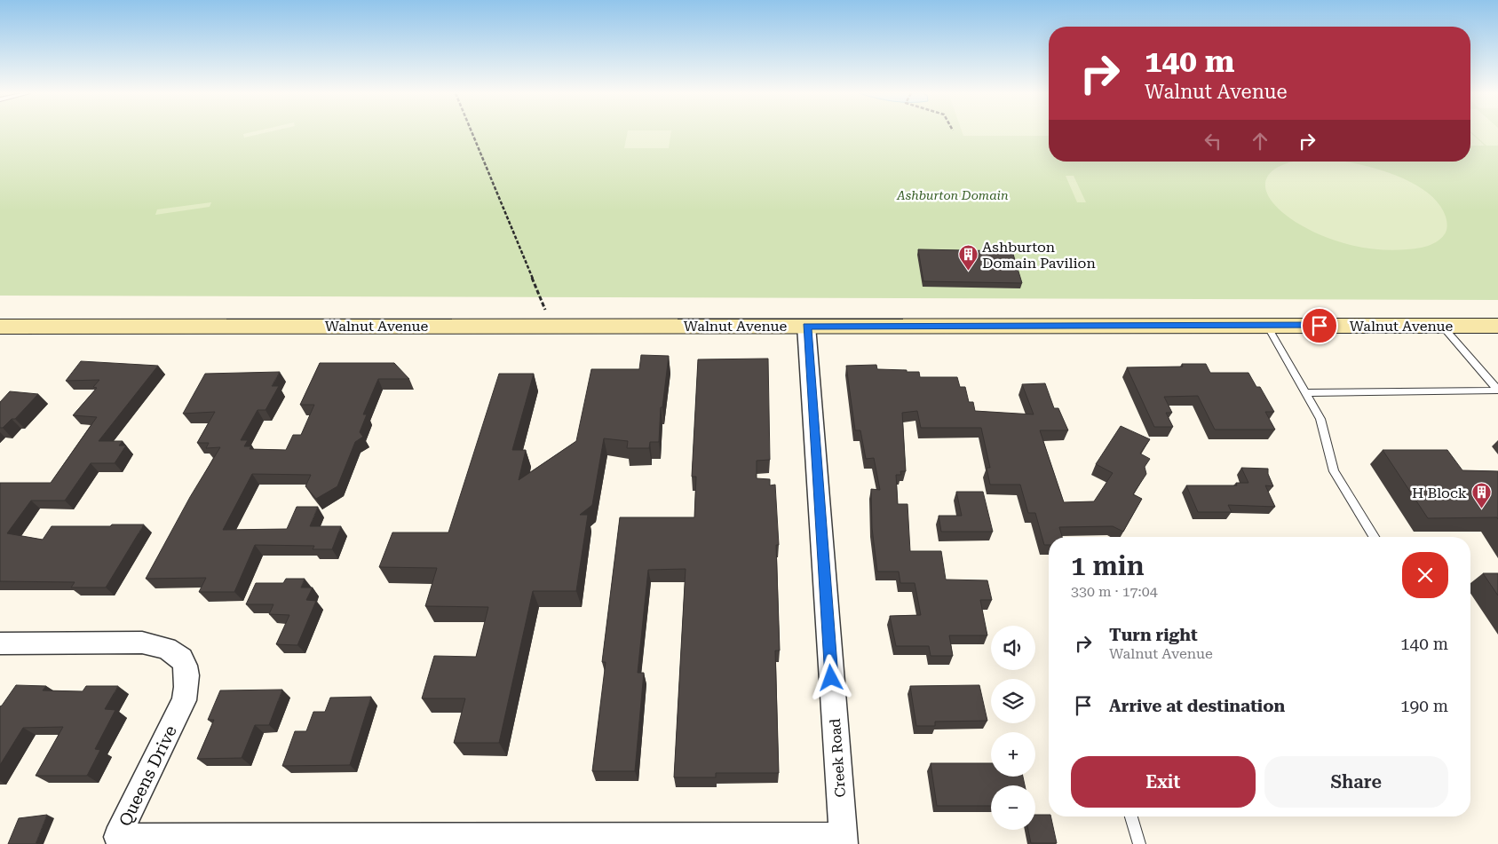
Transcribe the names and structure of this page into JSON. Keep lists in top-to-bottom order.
{
  "streets": {
    "main road": ["Walnut Avenue"],
    "street": ["Creek Road", "Queens Drive"]
  },
  "crossings": [
    ["Walnut Avenue", "Creek Road"],
    ["Creek Road", "Queens Drive"]
  ],
  "parks": ["Ashburton Domain"],
  "places": {
    "building": ["Ashburton Domain Pavilion", "H Block"]
  },
  "page": {
    "turn": ["140 m", "Walnut Avenue"],
    "heading": ["1 min", "330 m · 17:04"],
    "list": [
      {
        "name": "Turn right",
        "note": "Walnut Avenue",
        "value": "140 m"
      },
      {
        "name": "Arrive at destination",
        "value": "190 m"
      }
    ],
    "map_buttons": ["+", "−"],
    "buttons": ["Exit", "Share"]
  }
}
